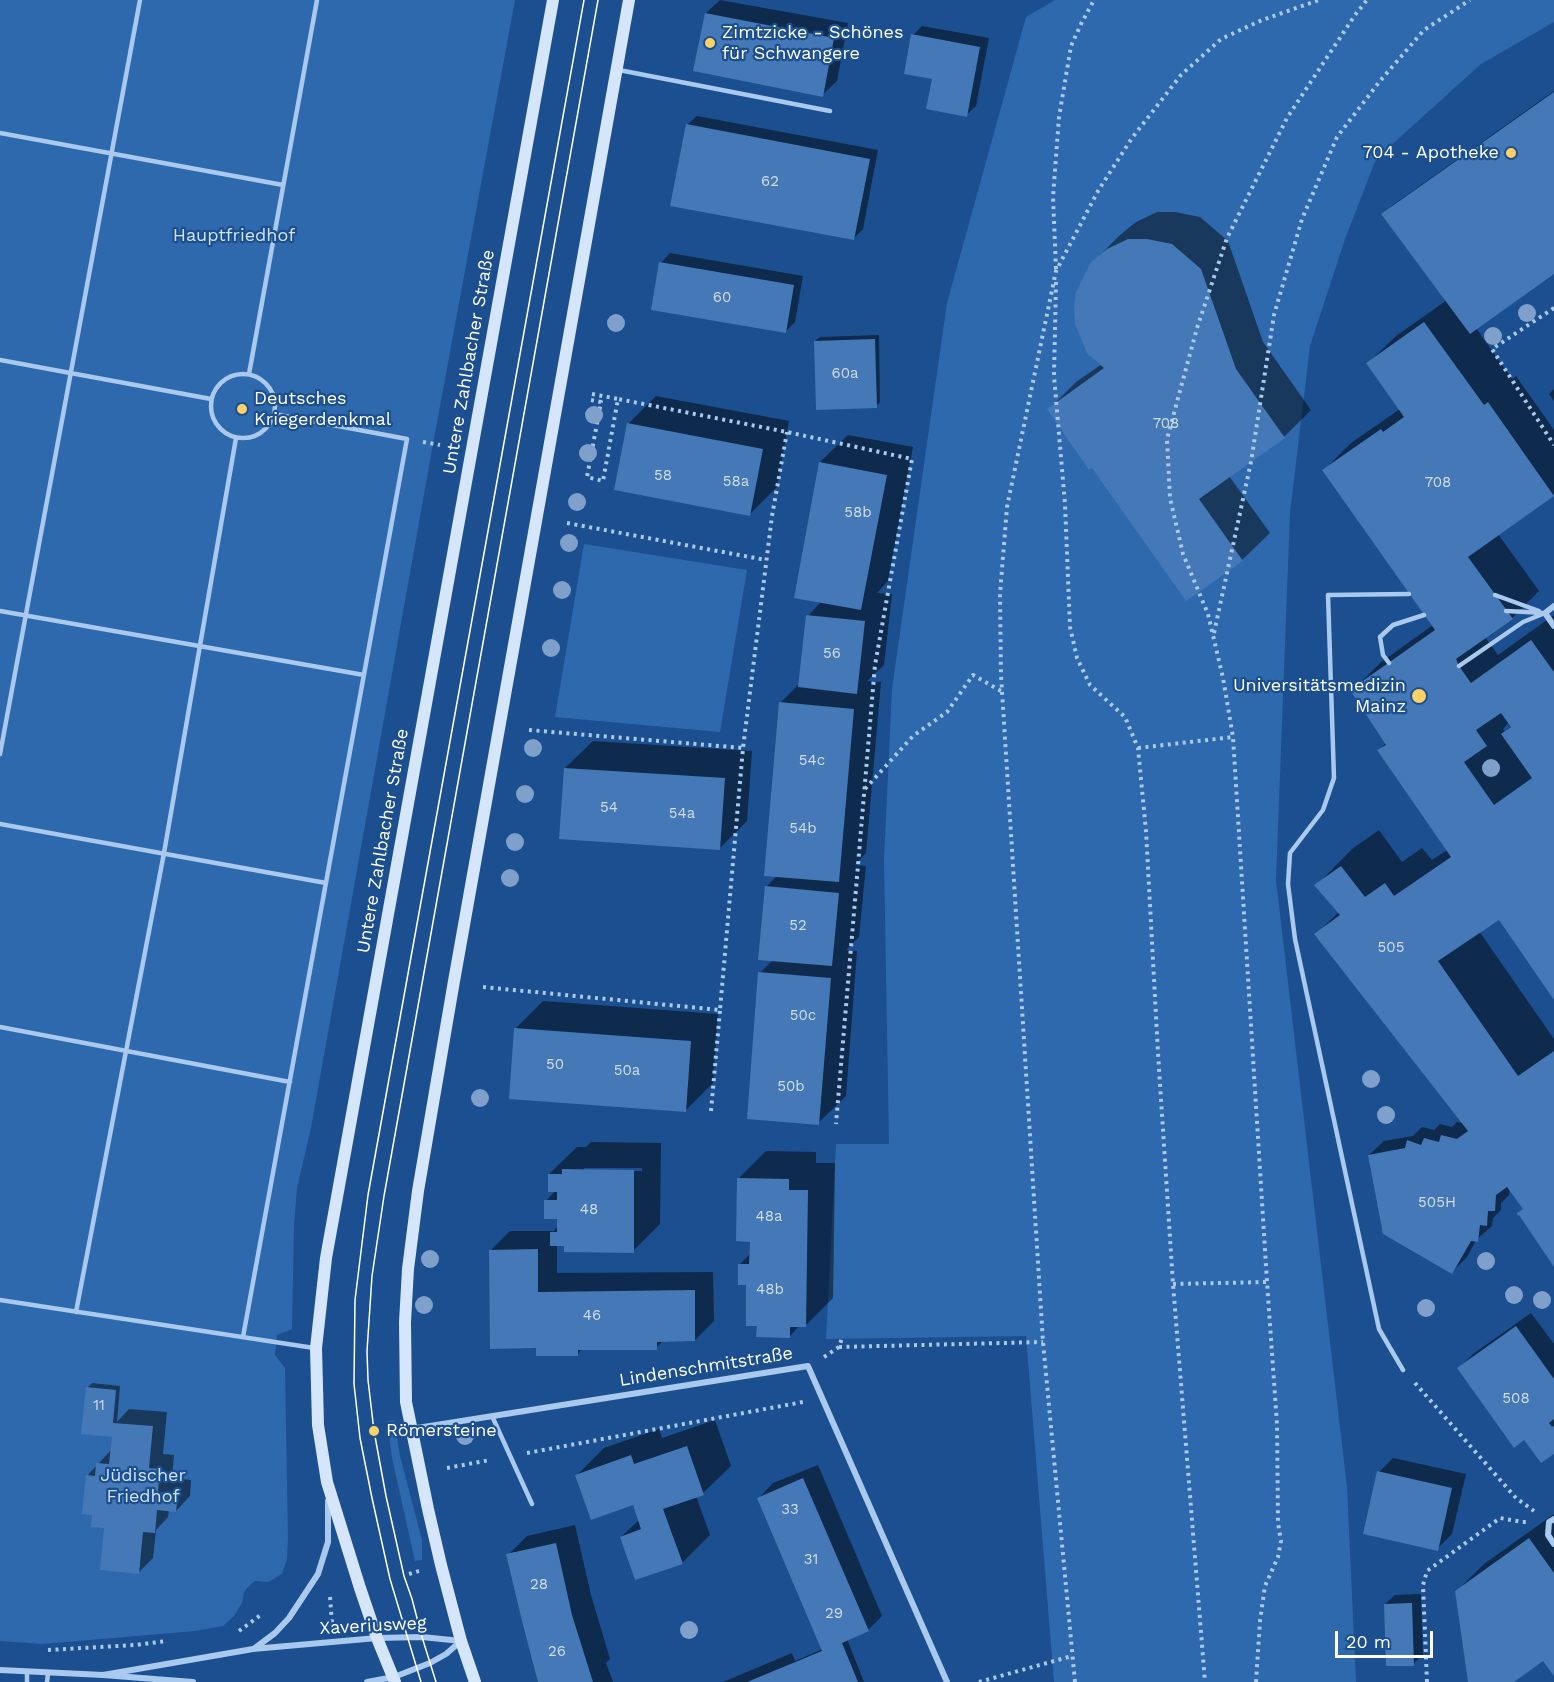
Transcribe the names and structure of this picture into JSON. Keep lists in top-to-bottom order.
{
  "streets": {
    "street": ["Untere Zahlbacher Straße", "Lindenschmitstraße", "Xaveriusweg"]
  },
  "crossings": [
    ["Untere Zahlbacher Straße", "Xaveriusweg"]
  ],
  "parks": ["Hauptfriedhof", "Jüdischer Friedhof"],
  "places": [
    "Zimtzicke - Schönes für Schwangere",
    "704 - Apotheke",
    "Deutsches Kriegerdenkmal",
    "Universitätsmedizin Mainz",
    "Römersteine"
  ],
  "house_numbers": [
    "62",
    "60",
    "60a",
    "708",
    "58",
    "58a",
    "708",
    "58b",
    "56",
    "54c",
    "54",
    "54a",
    "54b",
    "52",
    "505",
    "50c",
    "50",
    "50a",
    "50b",
    "505H",
    "48",
    "48a",
    "48b",
    "46",
    "508",
    "11",
    "33",
    "31",
    "28",
    "29",
    "26"
  ],
  "scale_bar": "20 m"
}
